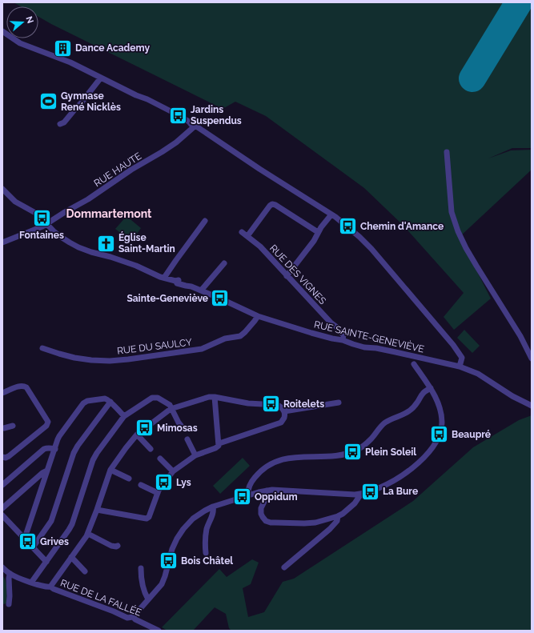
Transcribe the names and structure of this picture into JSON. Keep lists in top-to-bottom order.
{
  "streets": {
    "street": [
      "RUE HAUTE",
      "RUE DES VIGNES",
      "RUE SAINTE-GENEVIÈVE",
      "RUE DU SAULCY",
      "RUE DE LA FALLÉE"
    ]
  },
  "crossings": [
    ["RUE HAUTE", "RUE SAINTE-GENEVIÈVE"],
    ["RUE DES VIGNES", "RUE SAINTE-GENEVIÈVE"],
    ["RUE SAINTE-GENEVIÈVE", "RUE DU SAULCY"]
  ],
  "districts": ["Dommartemont"],
  "places": {
    "building": ["Dance Academy"],
    "sports": ["Gymnase René Nicklès"],
    "bus stop": [
      "Jardins Suspendus",
      "Fontaines",
      "Chemin d'Amance",
      "Sainte-Geneviève",
      "Roitelets",
      "Mimosas",
      "Beaupré",
      "Plein Soleil",
      "Lys",
      "La Bure",
      "Oppidum",
      "Grives",
      "Bois Châtel"
    ],
    "church": ["Église Saint-Martin"]
  },
  "north": "right"
}
